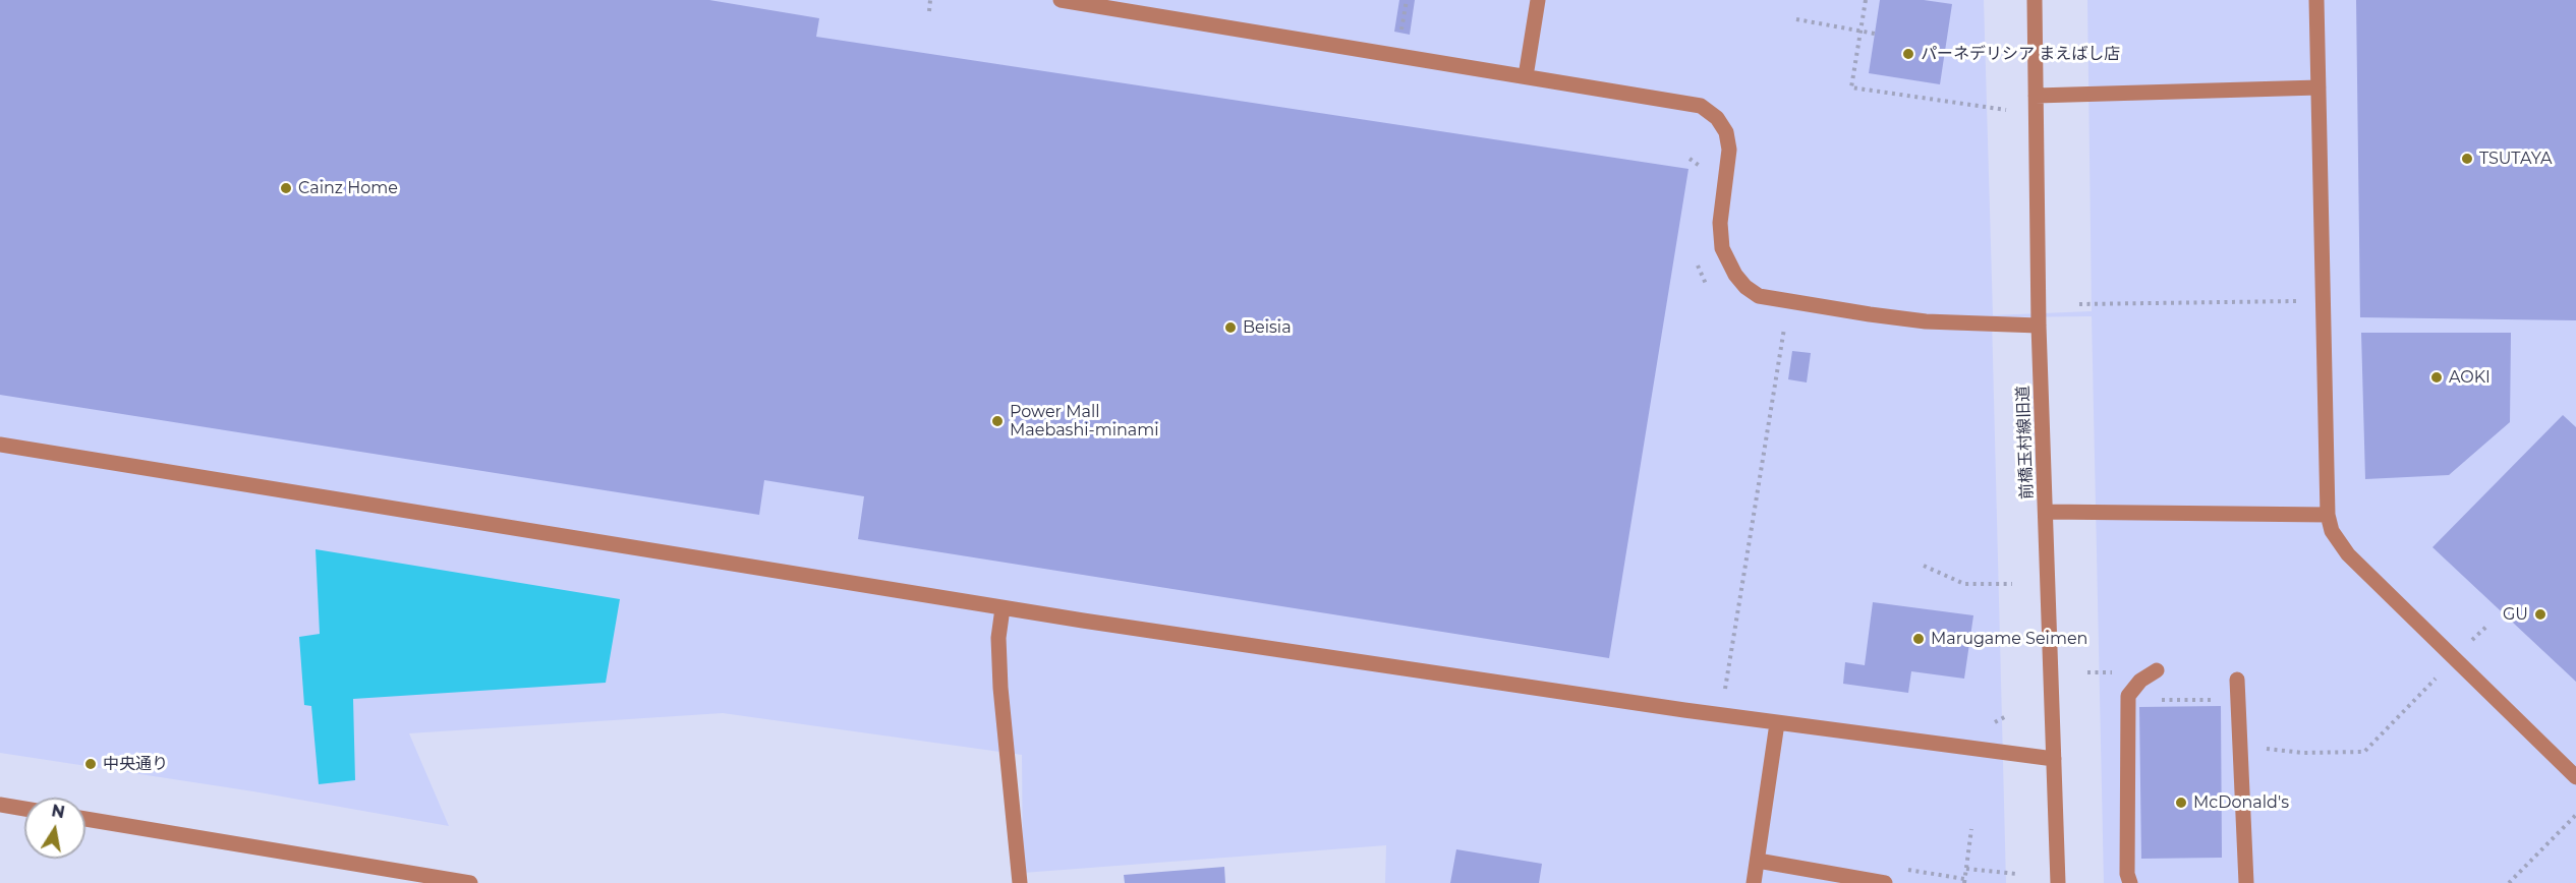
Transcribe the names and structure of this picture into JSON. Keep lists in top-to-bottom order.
{
  "streets": {
    "street": ["前橋玉村線旧道"]
  },
  "places": [
    "パーネデリシア まえばし店",
    "TSUTAYA",
    "Cainz Home",
    "Beisia",
    "AOKI",
    "Power Mall Maebashi-minami",
    "GU",
    "Marugame Seimen",
    "中央通り",
    "McDonald's"
  ],
  "north": "top"
}
